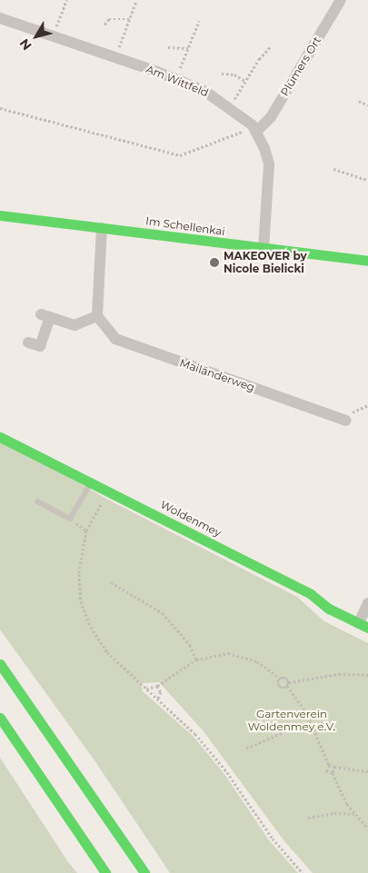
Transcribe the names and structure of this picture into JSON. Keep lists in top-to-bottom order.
{
  "streets": {
    "main road": ["Im Schellenkai", "Woldenmey"],
    "street": ["Plümers Ort", "Am Wittfeld", "Mailänderweg"]
  },
  "crossings": [
    ["Plümers Ort", "Am Wittfeld"]
  ],
  "parks": ["Gartenverein Woldenmey e.V."],
  "places": ["MAKEOVER by Nicole Bielicki"],
  "north": "bottom left"
}
